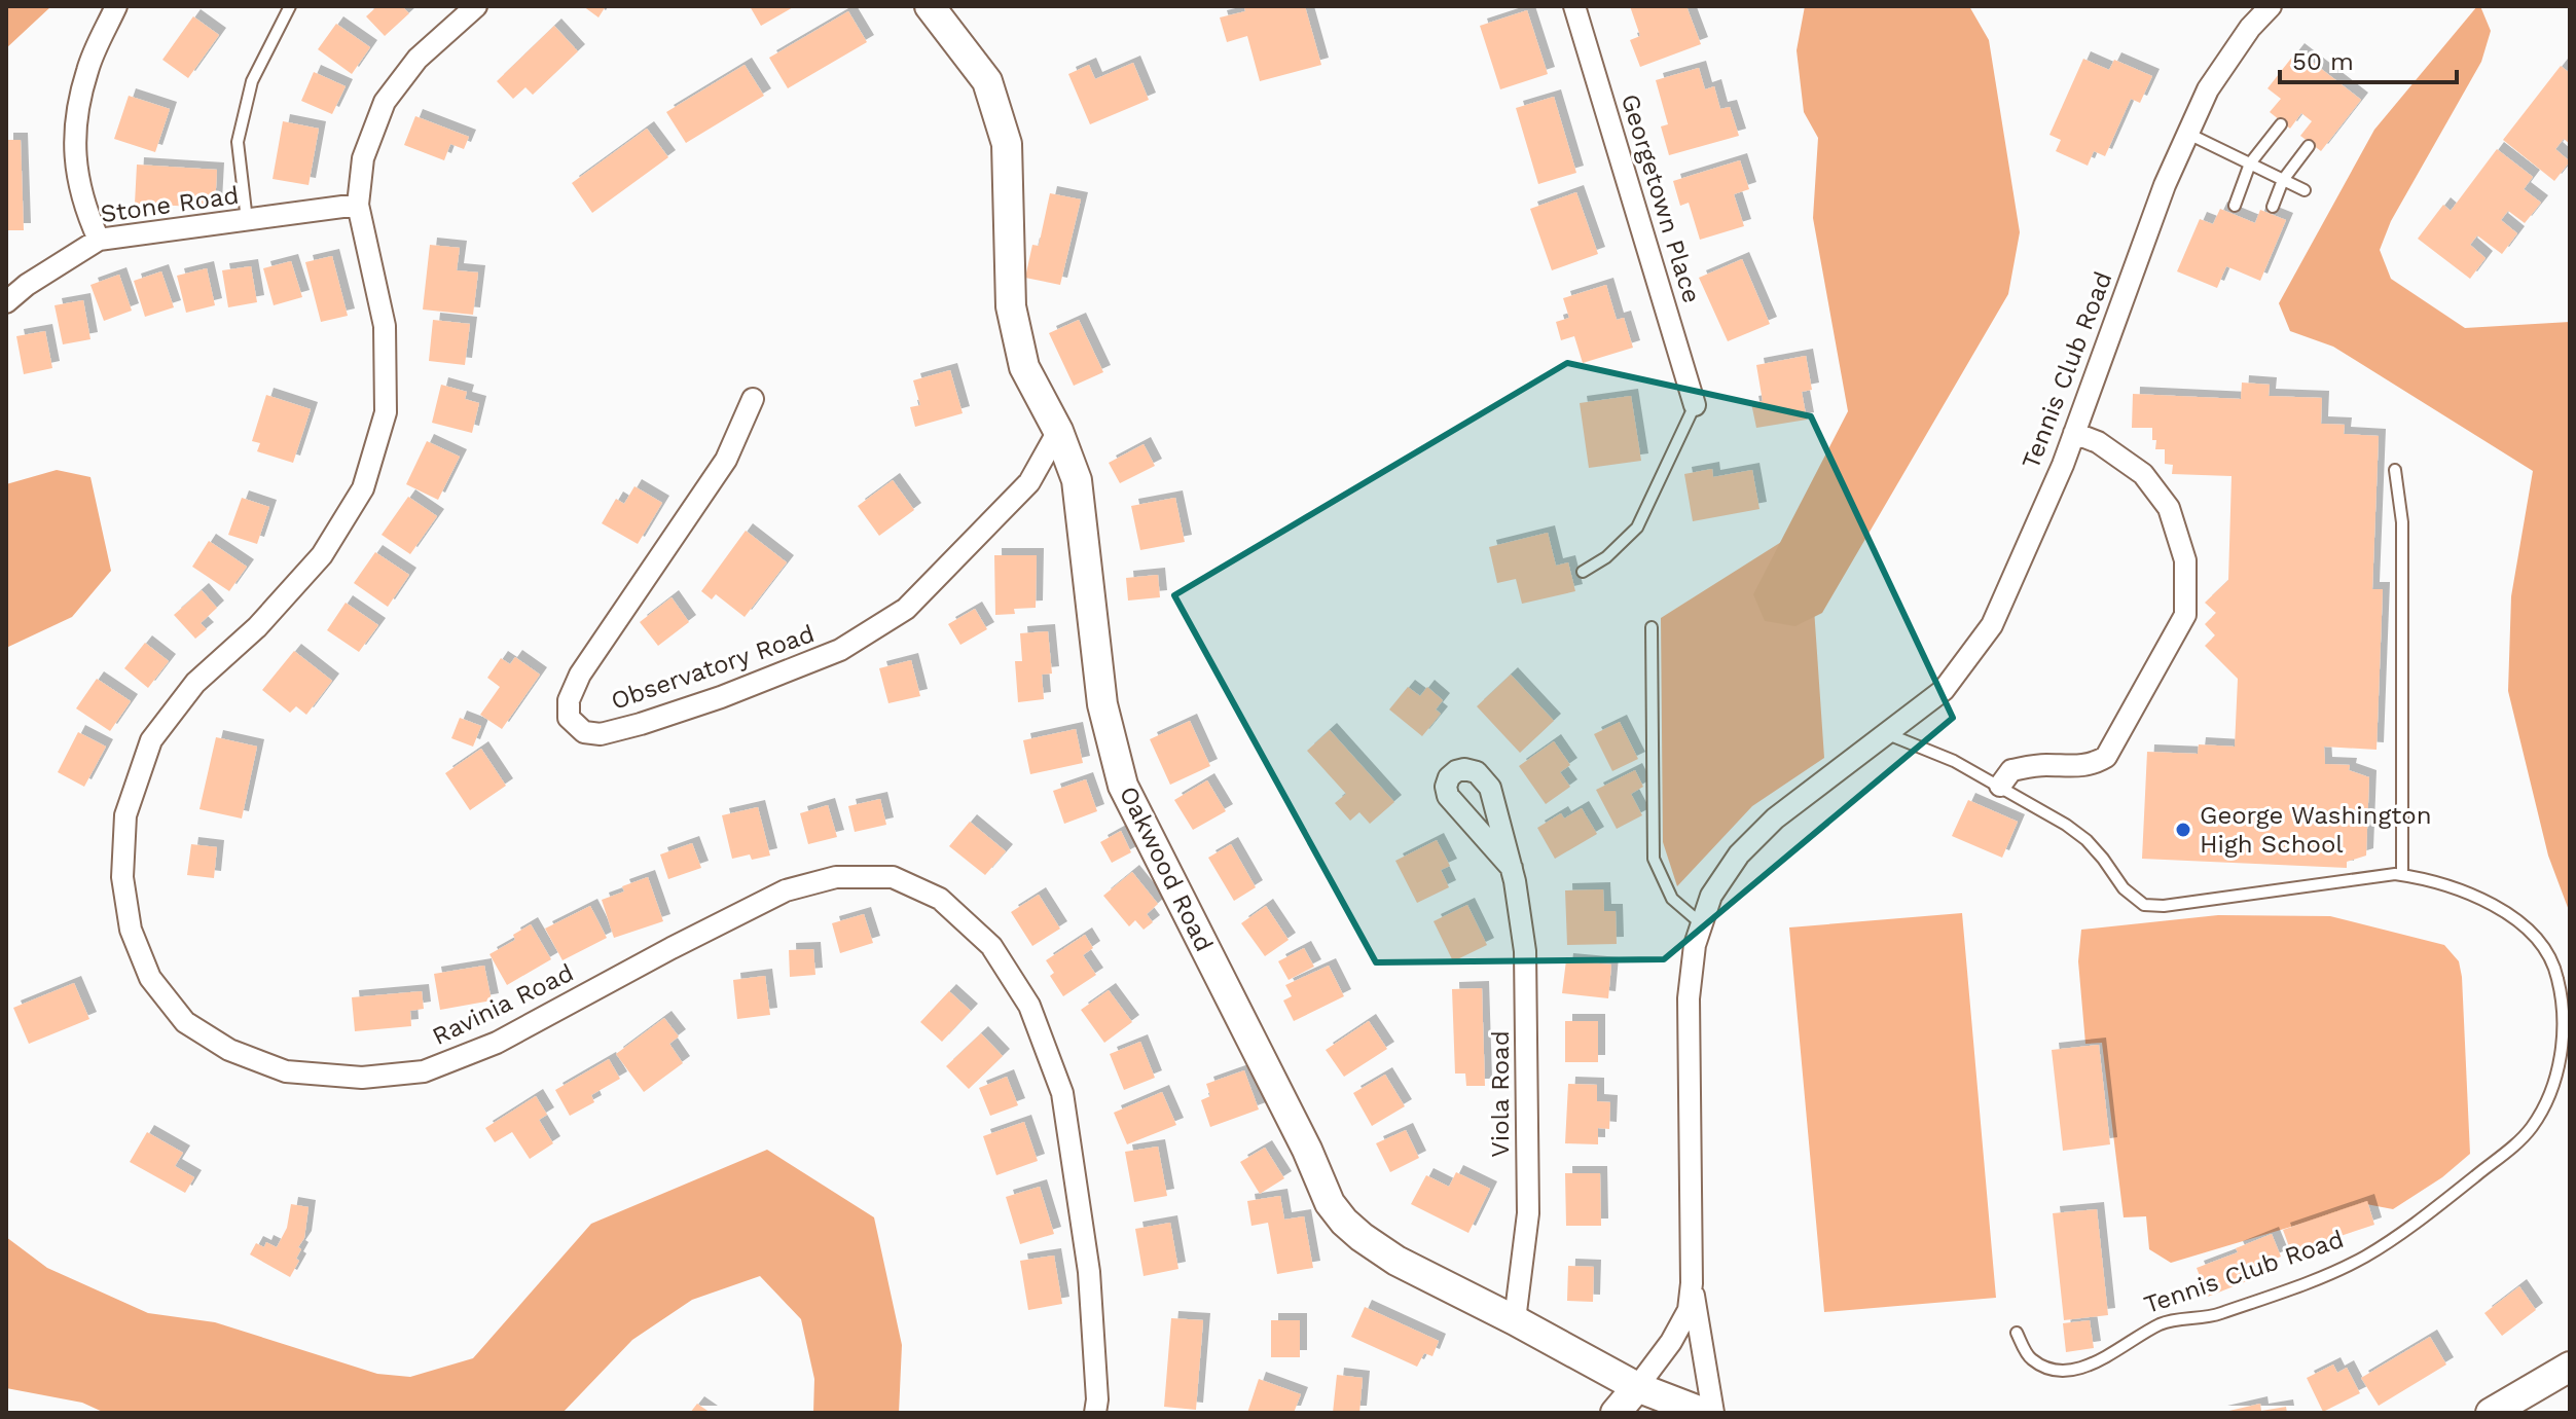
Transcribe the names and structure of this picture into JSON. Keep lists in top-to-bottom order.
{
  "streets": {
    "main road": ["Oakwood Road"],
    "street": [
      "Georgetown Place",
      "Stone Road",
      "Tennis Club Road",
      "Observatory Road",
      "Ravinia Road",
      "Viola Road"
    ]
  },
  "crossings": [
    ["Stone Road", "Ravinia Road"],
    ["Tennis Club Road", "Oakwood Road"],
    ["Observatory Road", "Oakwood Road"],
    ["Oakwood Road", "Viola Road"]
  ],
  "places": ["George Washington High School"],
  "scale_bar": "50 m"
}
